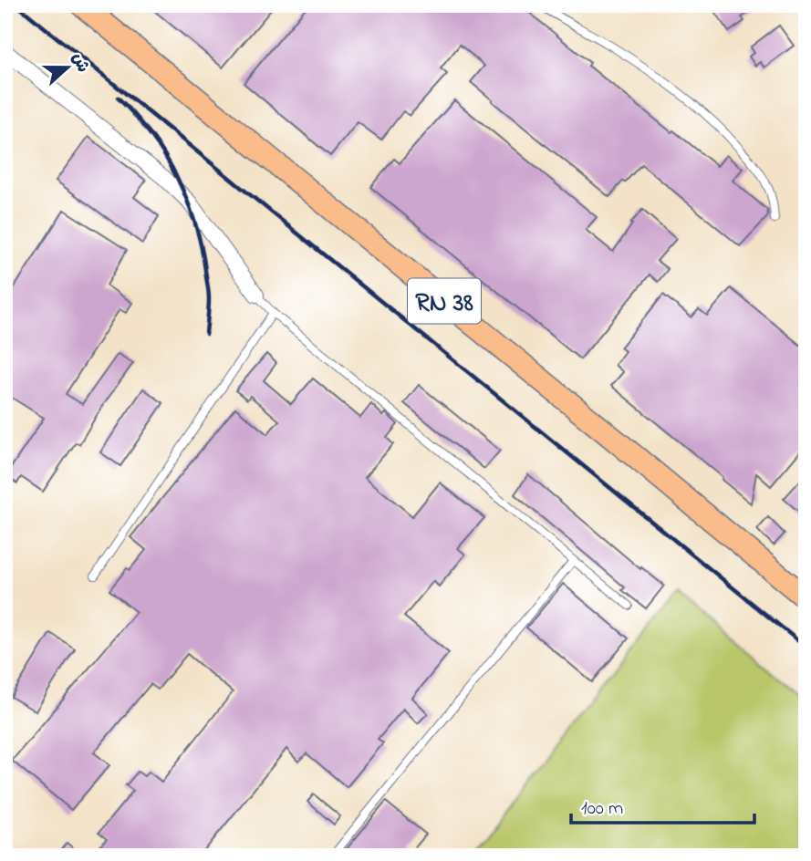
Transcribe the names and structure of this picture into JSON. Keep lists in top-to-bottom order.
{
  "streets": {
    "main road": ["RN 38"]
  },
  "scale_bar": "100 m",
  "north": "right"
}
